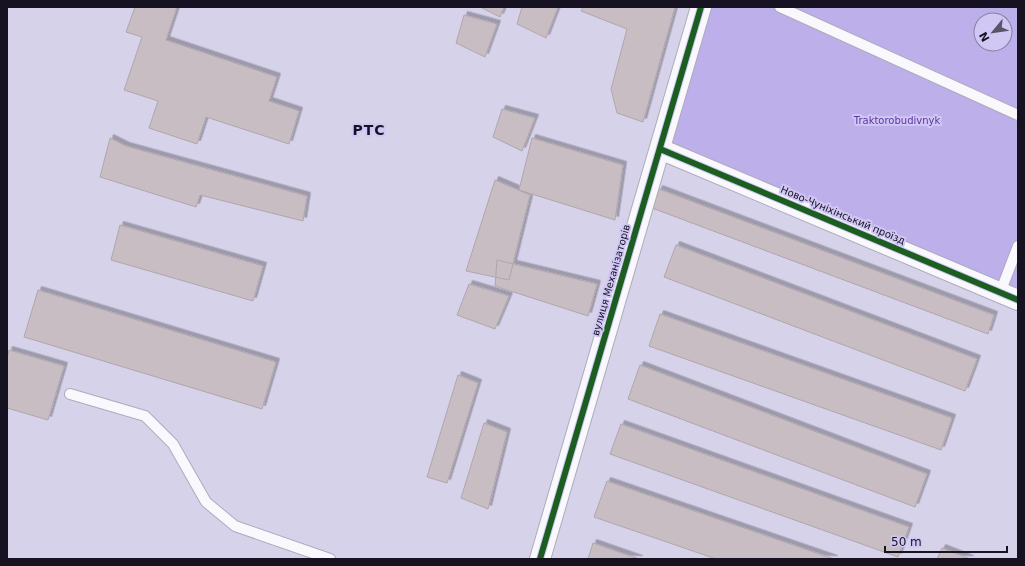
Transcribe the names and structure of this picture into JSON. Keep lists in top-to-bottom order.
{
  "streets": {
    "street": ["Ново-Чуніхінський проїзд", "вулиця Механізаторів"]
  },
  "crossings": [
    ["Ново-Чуніхінський проїзд", "вулиця Механізаторів"]
  ],
  "districts": ["РТС"],
  "parks": ["Traktorobudivnyk"],
  "scale_bar": "50 m",
  "north": "bottom left"
}
